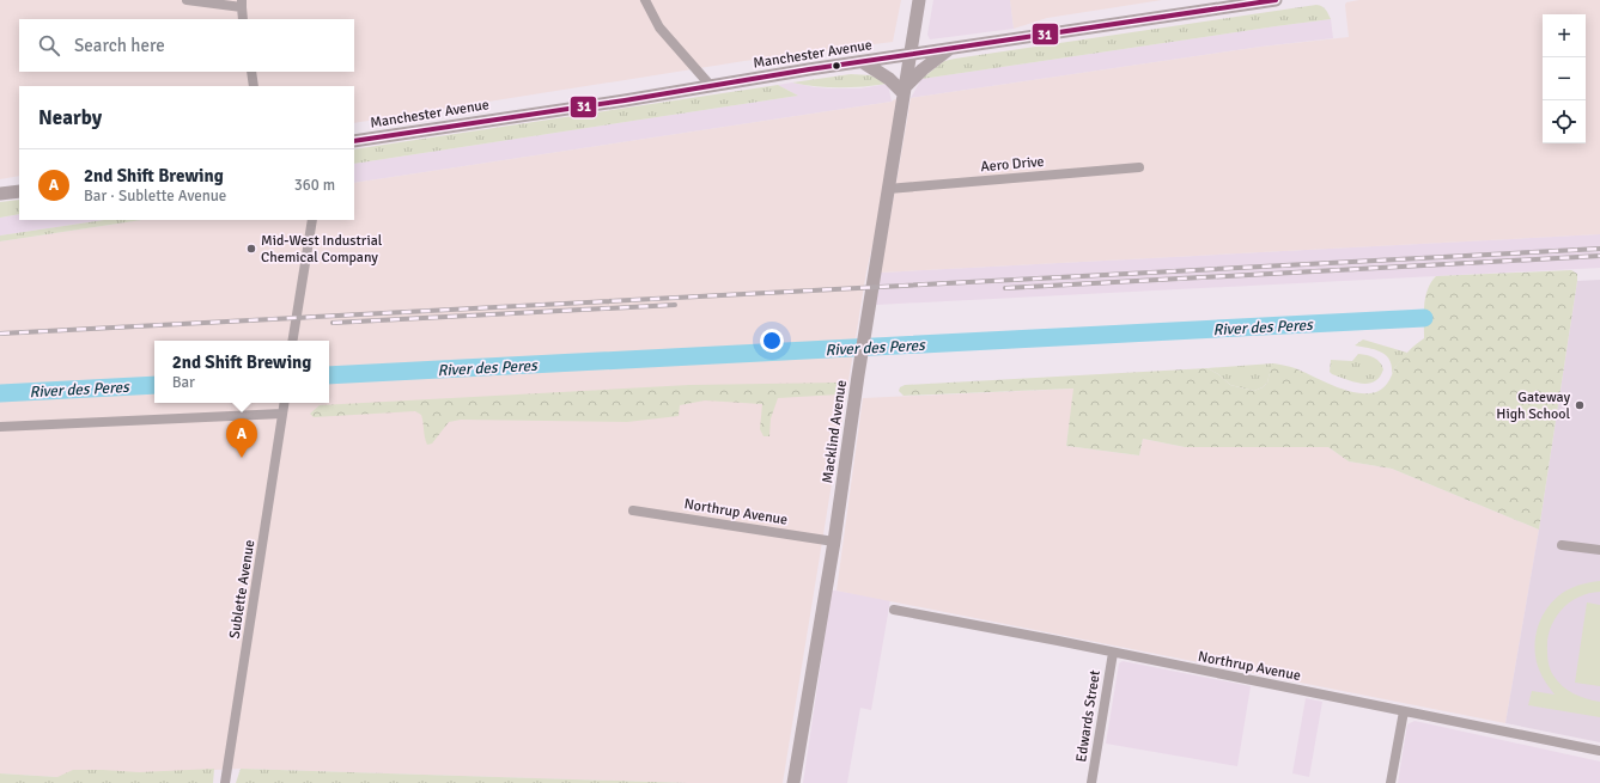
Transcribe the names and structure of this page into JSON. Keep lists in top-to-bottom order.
{
  "streets": {
    "main road": ["Manchester Avenue", "Macklind Avenue"],
    "street": [
      "Aero Drive",
      "Northrup Avenue",
      "Sublette Avenue",
      "Edwards Street"
    ]
  },
  "crossings": [
    ["Manchester Avenue", "Macklind Avenue"],
    ["Aero Drive", "Macklind Avenue"],
    ["Macklind Avenue", "Northrup Avenue"],
    ["Northrup Avenue", "Edwards Street"]
  ],
  "water": ["River des Peres"],
  "places": ["Mid-West Industrial Chemical Company", "Gateway High School"],
  "lines": ["transit line 31"],
  "page": {
    "map_buttons": ["+", "−"],
    "search": "Search here",
    "heading": "Nearby",
    "list": [
      {
        "mark": "A",
        "name": "2nd Shift Brewing",
        "note": "Bar · Sublette Avenue",
        "value": "360 m"
      }
    ],
    "popup": ["2nd Shift Brewing", "Bar"],
    "pins": "A"
  }
}
